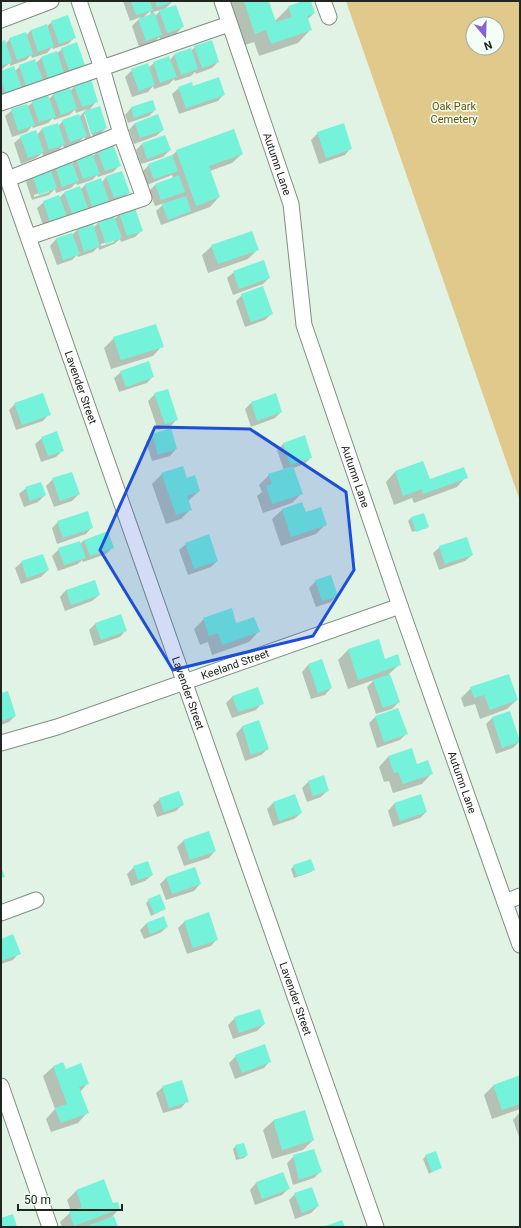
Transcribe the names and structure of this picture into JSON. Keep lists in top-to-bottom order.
{
  "streets": {
    "street": ["Autumn Lane", "Lavender Street", "Keeland Street"]
  },
  "crossings": [
    ["Autumn Lane", "Keeland Street"],
    ["Lavender Street", "Keeland Street"]
  ],
  "parks": ["Oak Park Cemetery"],
  "scale_bar": "50 m",
  "north": "bottom"
}
